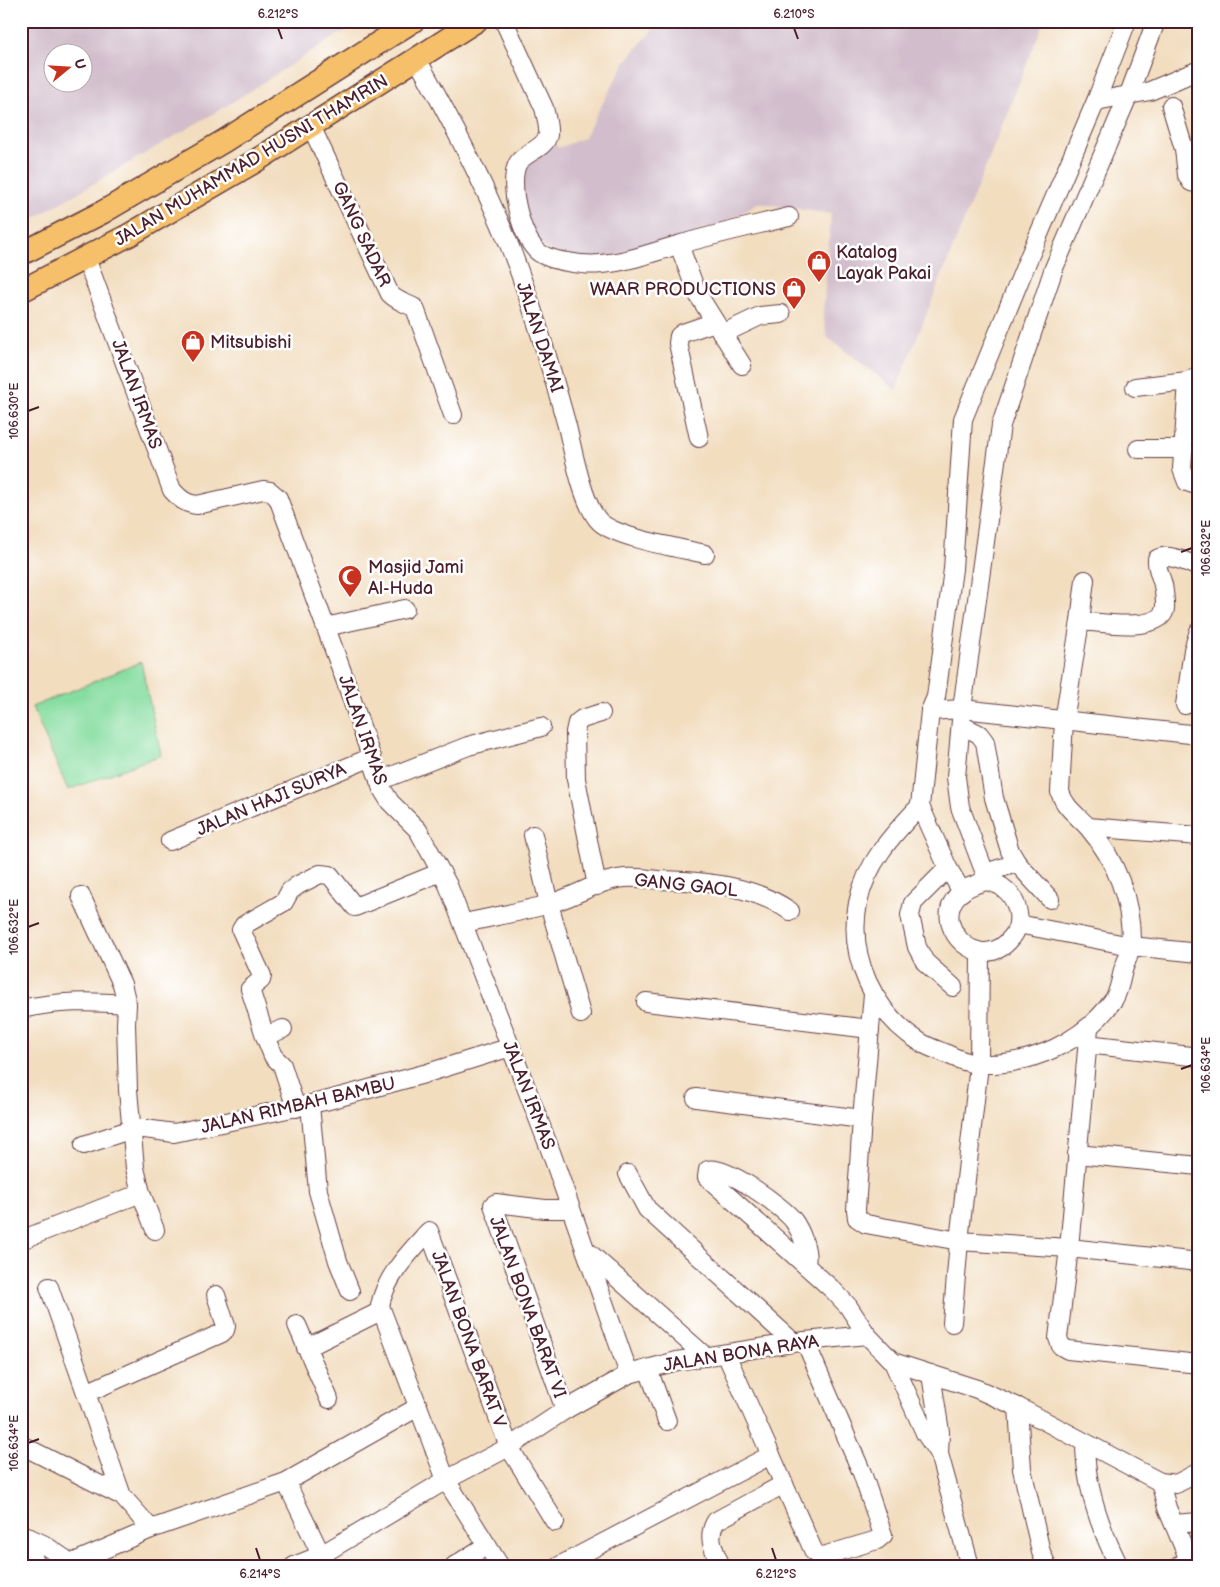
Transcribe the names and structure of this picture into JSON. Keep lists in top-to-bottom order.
{
  "streets": {
    "main road": ["JALAN MUHAMMAD HUSNI THAMRIN"],
    "street": [
      "GANG SADAR",
      "JALAN DAMAI",
      "JALAN IRMAS",
      "JALAN HAJI SURYA",
      "GANG GAOL",
      "JALAN RIMBAH BAMBU",
      "JALAN BONA BARAT VI",
      "JALAN BONA BARAT V",
      "JALAN BONA RAYA"
    ]
  },
  "crossings": [
    ["JALAN MUHAMMAD HUSNI THAMRIN", "GANG SADAR"],
    ["JALAN MUHAMMAD HUSNI THAMRIN", "JALAN DAMAI"],
    ["JALAN MUHAMMAD HUSNI THAMRIN", "JALAN IRMAS"],
    ["JALAN IRMAS", "JALAN HAJI SURYA"],
    ["JALAN IRMAS", "GANG GAOL"],
    ["JALAN IRMAS", "JALAN RIMBAH BAMBU"],
    ["JALAN IRMAS", "JALAN BONA BARAT VI"],
    ["JALAN IRMAS", "JALAN BONA RAYA"],
    ["JALAN BONA BARAT VI", "JALAN BONA RAYA"],
    ["JALAN BONA BARAT V", "JALAN BONA RAYA"]
  ],
  "places": {
    "shop": ["Katalog Layak Pakai", "WAAR PRODUCTIONS", "Mitsubishi"],
    "mosque": ["Masjid Jami Al-Huda"]
  },
  "north": "right",
  "coordinates": [
    "6.212°S",
    "6.210°S",
    "106.630°E",
    "106.632°E",
    "106.634°E",
    "6.214°S"
  ]
}
